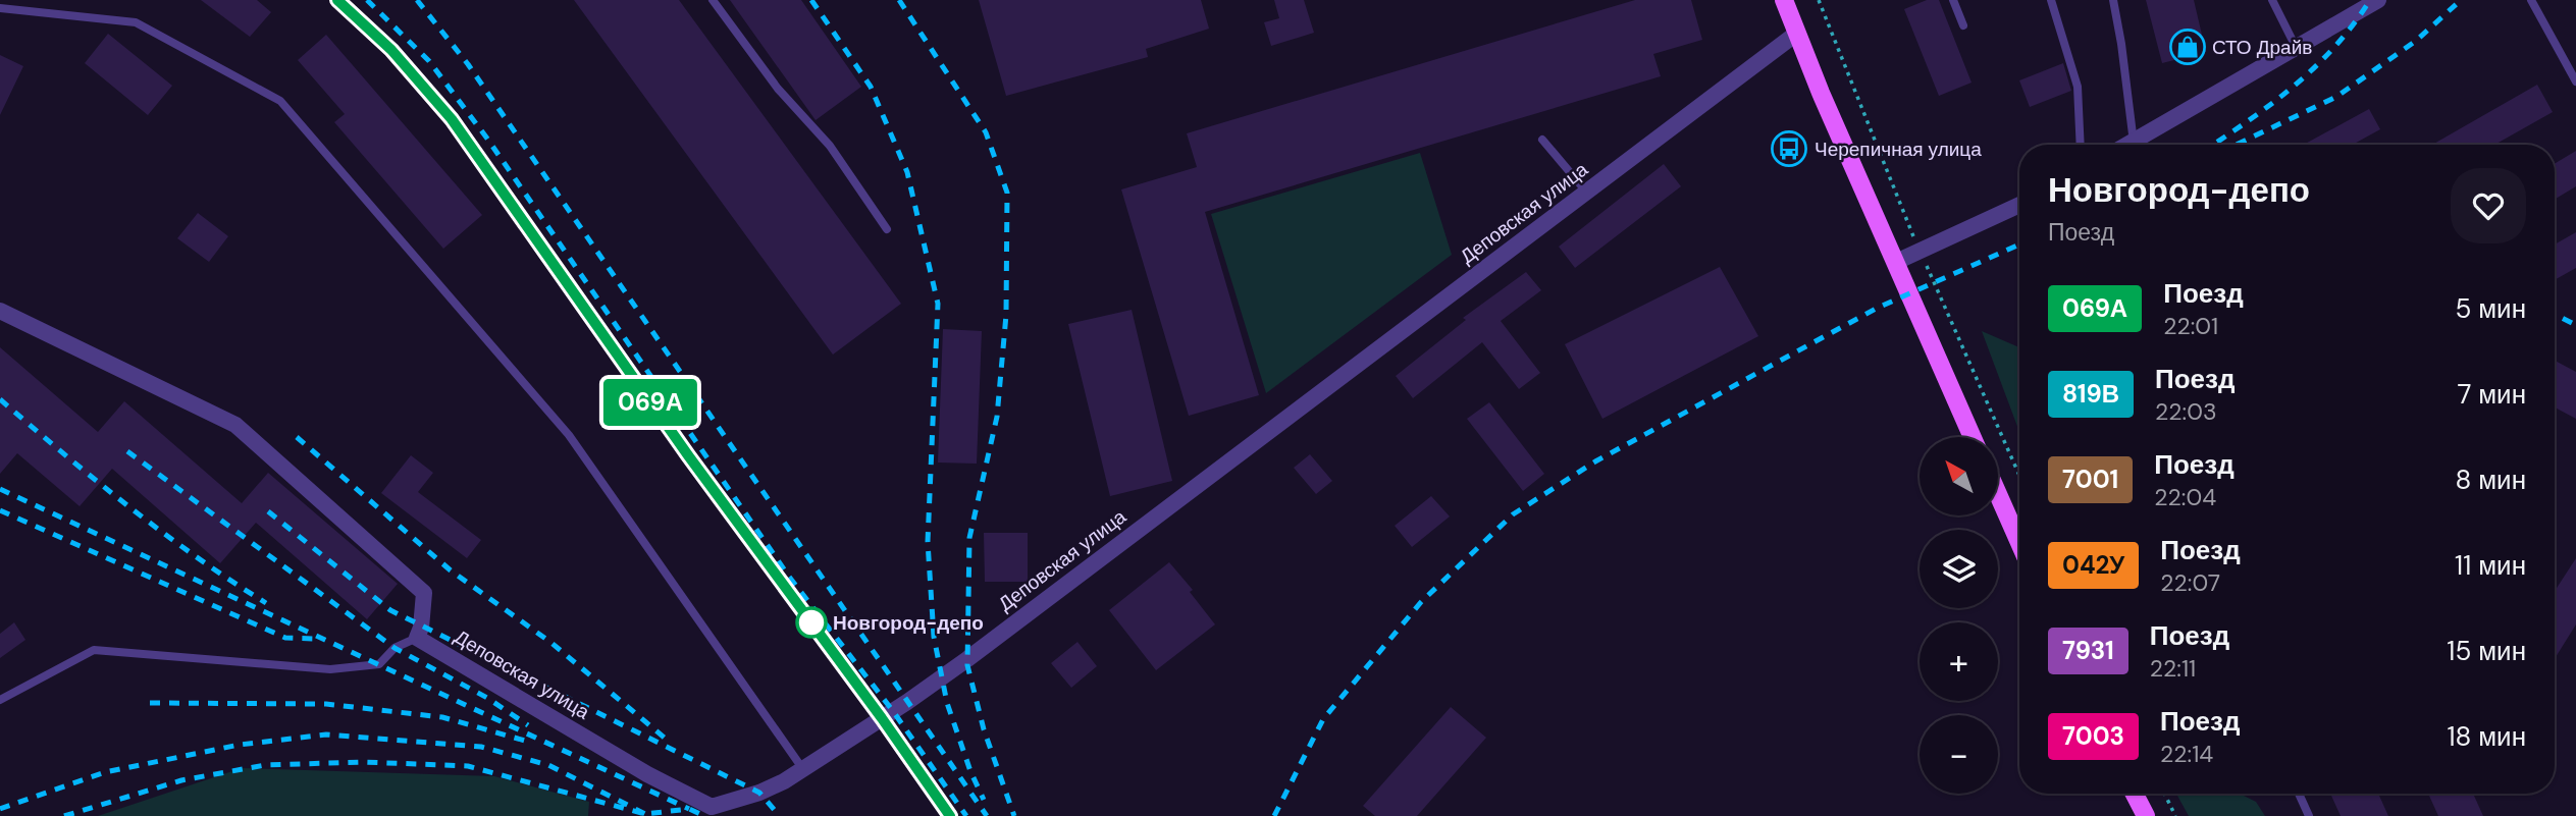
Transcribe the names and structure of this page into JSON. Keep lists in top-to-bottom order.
{
  "streets": {
    "street": ["Деповская улица"]
  },
  "places": {
    "shop": ["СТО Драйв"],
    "bus stop": ["Черепичная улица"],
    "other": ["Новгород-депо"]
  },
  "north": "top left",
  "page": {
    "on_map": "069А",
    "heading": ["Новгород-депо", "Поезд"],
    "list": [
      {
        "mark": "069А",
        "name": "Поезд",
        "note": "22:01",
        "value": "5 мин"
      },
      {
        "mark": "819В",
        "name": "Поезд",
        "note": "22:03",
        "value": "7 мин"
      },
      {
        "mark": "7001",
        "name": "Поезд",
        "note": "22:04",
        "value": "8 мин"
      },
      {
        "mark": "042У",
        "name": "Поезд",
        "note": "22:07",
        "value": "11 мин"
      },
      {
        "mark": "7931",
        "name": "Поезд",
        "note": "22:11",
        "value": "15 мин"
      },
      {
        "mark": "7003",
        "name": "Поезд",
        "note": "22:14",
        "value": "18 мин"
      }
    ],
    "map_buttons": ["+", "−"]
  }
}
